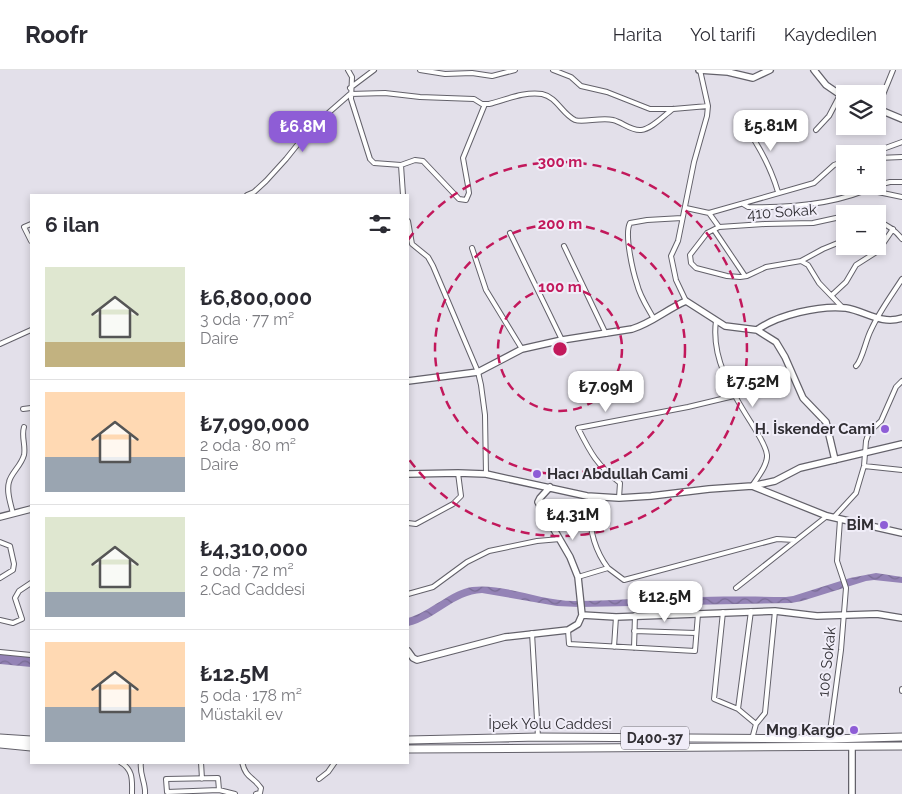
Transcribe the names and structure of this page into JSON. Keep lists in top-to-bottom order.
{
  "streets": {
    "highway": ["İpek Yolu Caddesi", "D400-37"],
    "street": ["410 Sokak", "106 Sokak"]
  },
  "crossings": [
    ["106 Sokak", "İpek Yolu Caddesi"]
  ],
  "places": [
    "H. İskender Cami",
    "Hacı Abdullah Cami",
    "BİM",
    "Mng Kargo"
  ],
  "page": {
    "header": "Roofr",
    "nav": ["Harita", "Yol tarifi", "Kaydedilen"],
    "map_buttons": ["+", "−"],
    "price": [
      "₺5.81M",
      "₺6.8M",
      "₺7.52M",
      "₺7.09M",
      "₺4.31M",
      "₺12.5M"
    ],
    "heading": "6 ilan",
    "list": [
      {
        "name": "₺6,800,000",
        "note": "3 oda · 77 m² · Daire"
      },
      {
        "name": "₺7,090,000",
        "note": "2 oda · 80 m² · Daire"
      },
      {
        "name": "₺4,310,000",
        "note": "2 oda · 72 m² · 2.Cad Caddesi"
      },
      {
        "name": "₺12.5M",
        "note": "5 oda · 178 m² · Müstakil ev"
      }
    ]
  },
  "rings": ["300 m", "200 m", "100 m"]
}
